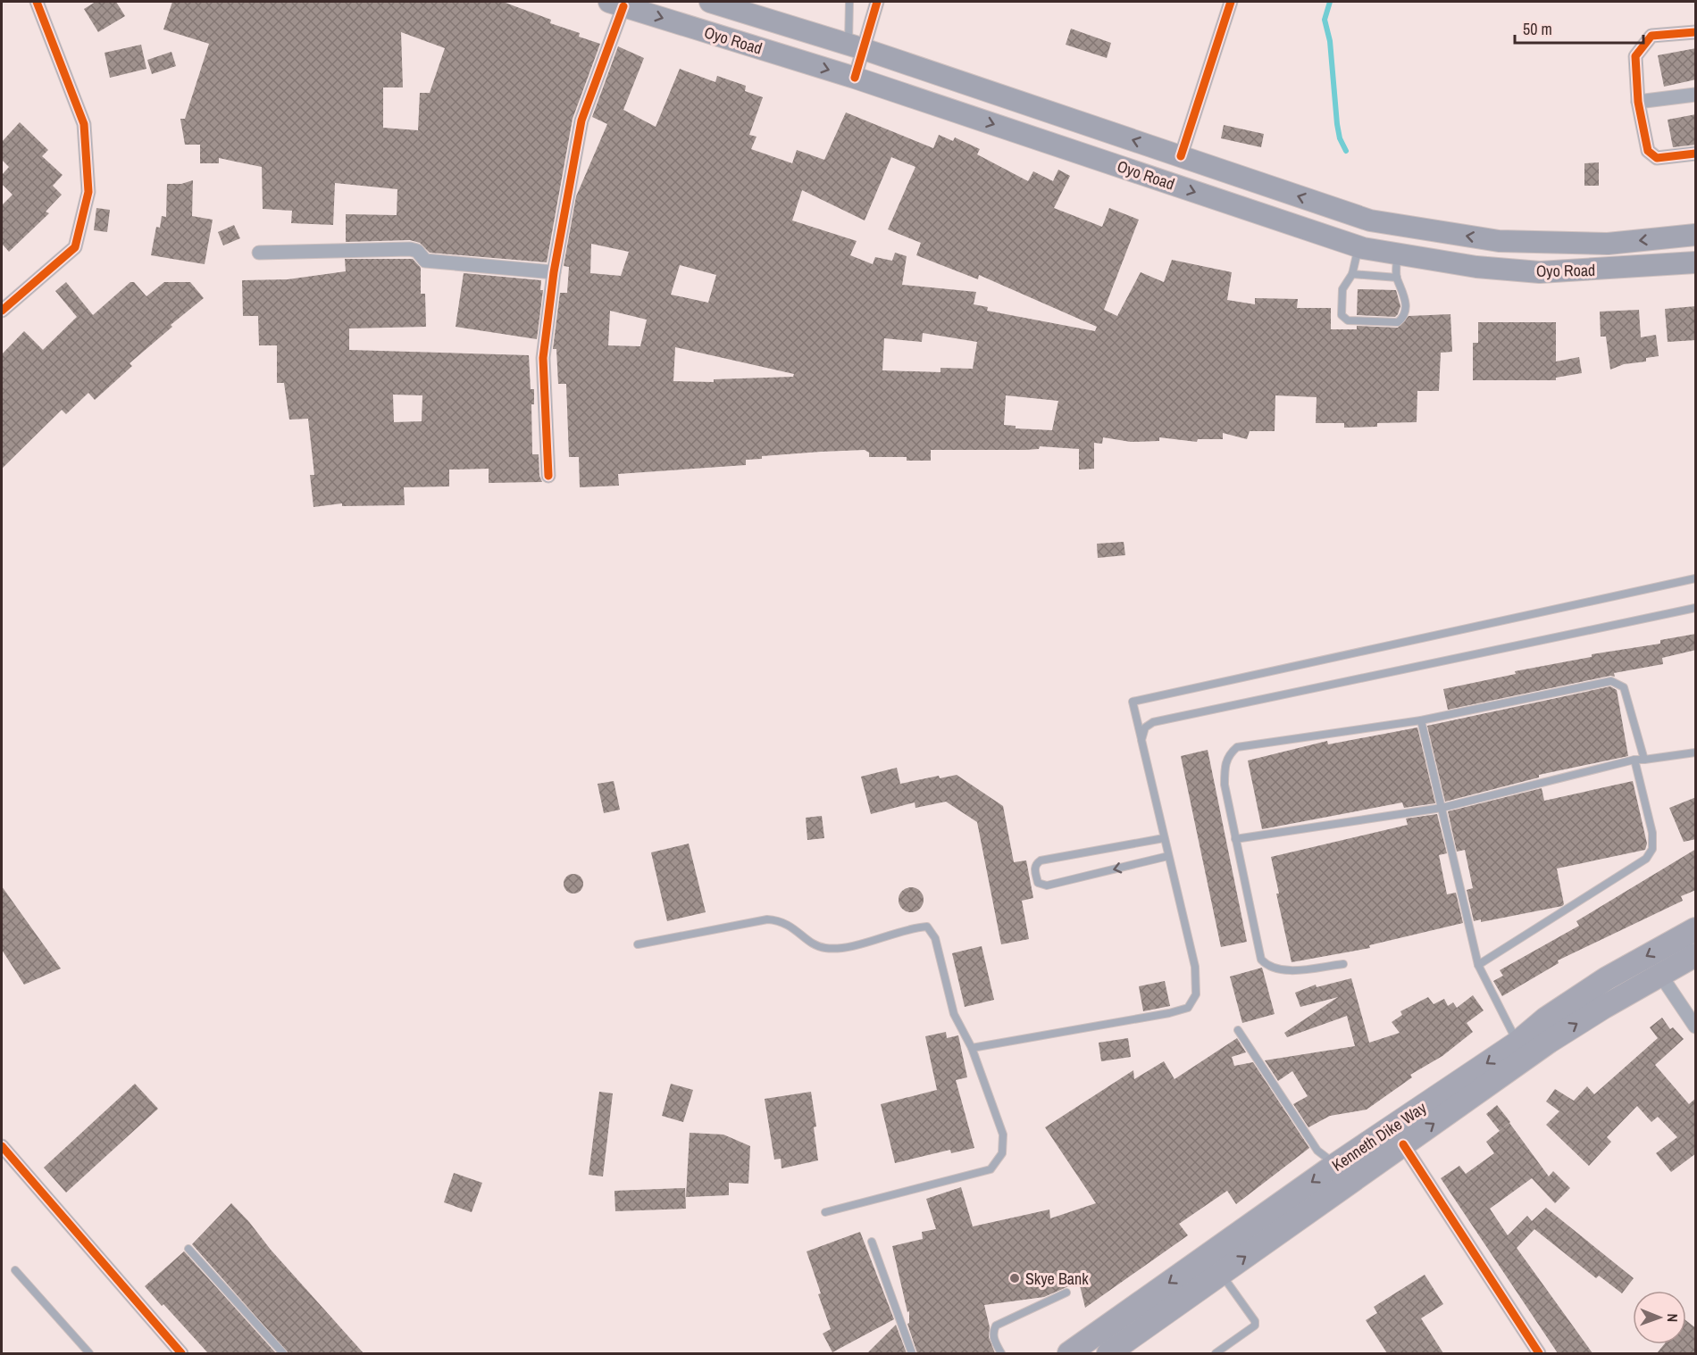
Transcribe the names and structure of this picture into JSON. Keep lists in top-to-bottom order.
{
  "streets": {
    "highway": ["Kenneth Dike Way"],
    "main road": ["Oyo Road"]
  },
  "places": ["Skye Bank"],
  "scale_bar": "50 m",
  "north": "right"
}
